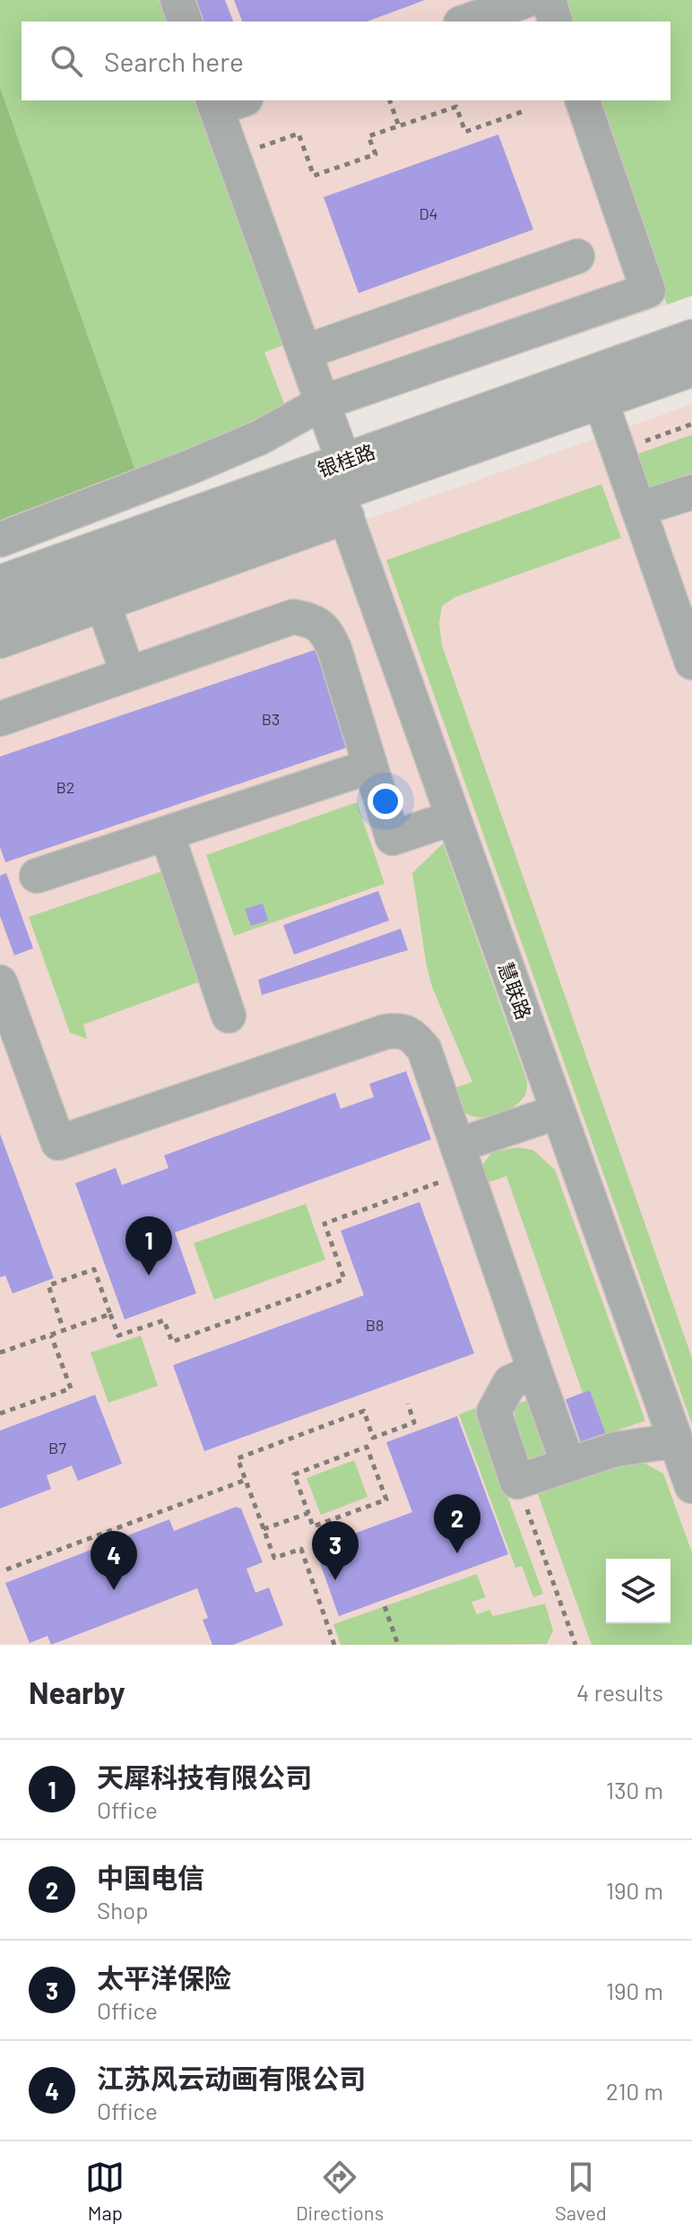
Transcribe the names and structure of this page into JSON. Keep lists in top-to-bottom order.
{
  "streets": {
    "street": ["银桂路", "慧联路"]
  },
  "crossings": [
    ["银桂路", "慧联路"]
  ],
  "house_numbers": [
    "D4",
    "B3",
    "B2",
    "B8",
    "B7"
  ],
  "page": {
    "search": "Search here",
    "pins": [
      "1",
      "2",
      "3",
      "4"
    ],
    "heading": ["Nearby", "4 results"],
    "list": [
      {
        "mark": "1",
        "name": "天犀科技有限公司",
        "note": "Office",
        "value": "130 m"
      },
      {
        "mark": "2",
        "name": "中国电信",
        "note": "Shop",
        "value": "190 m"
      },
      {
        "mark": "3",
        "name": "太平洋保险",
        "note": "Office",
        "value": "190 m"
      },
      {
        "mark": "4",
        "name": "江苏风云动画有限公司",
        "note": "Office",
        "value": "210 m"
      }
    ],
    "nav": ["Map", "Directions", "Saved"]
  }
}
